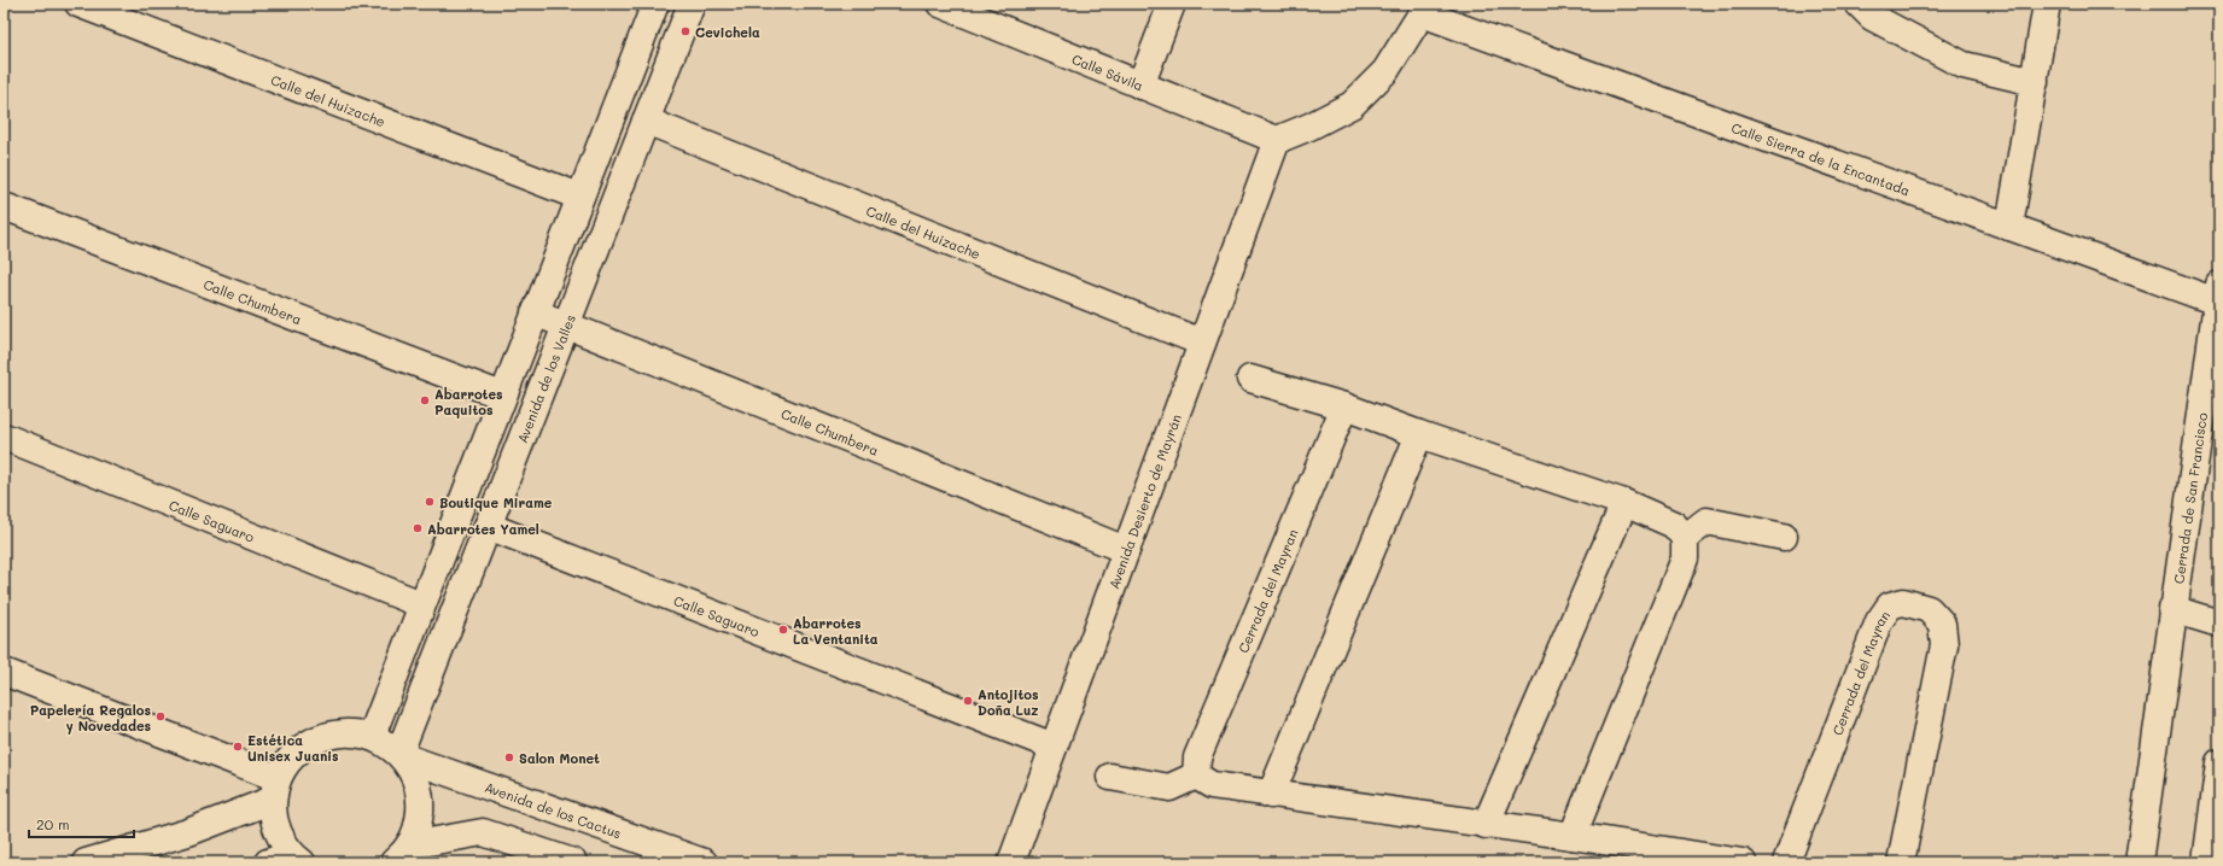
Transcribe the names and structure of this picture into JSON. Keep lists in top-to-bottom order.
{
  "streets": {
    "street": [
      "Calle Sávila",
      "Calle del Huizache",
      "Calle Sierra de la Encantada",
      "Calle Chumbera",
      "Avenida de los Valles",
      "Cerrada de San Francisco",
      "Avenida Desierto de Mayrán",
      "Calle Saguaro",
      "Cerrada del Mayran",
      "Avenida de los Cactus"
    ]
  },
  "crossings": [
    ["Calle Sávila", "Avenida Desierto de Mayrán"],
    ["Calle del Huizache", "Avenida de los Valles"],
    ["Calle del Huizache", "Avenida Desierto de Mayrán"],
    ["Calle Sierra de la Encantada", "Cerrada de San Francisco"],
    ["Calle Chumbera", "Avenida de los Valles"],
    ["Calle Chumbera", "Avenida Desierto de Mayrán"],
    ["Avenida de los Valles", "Calle Saguaro"],
    ["Avenida de los Valles", "Avenida de los Cactus"],
    ["Avenida Desierto de Mayrán", "Calle Saguaro"]
  ],
  "places": [
    "Cevichela",
    "Abarrotes Paquitos",
    "Boutique Mirame",
    "Abarrotes Yamel",
    "Abarrotes La Ventanita",
    "Antojitos Doña Luz",
    "Papelería Regalos y Novedades",
    "Estética Unisex Juanis",
    "Salon Monet"
  ],
  "scale_bar": "20 m"
}
